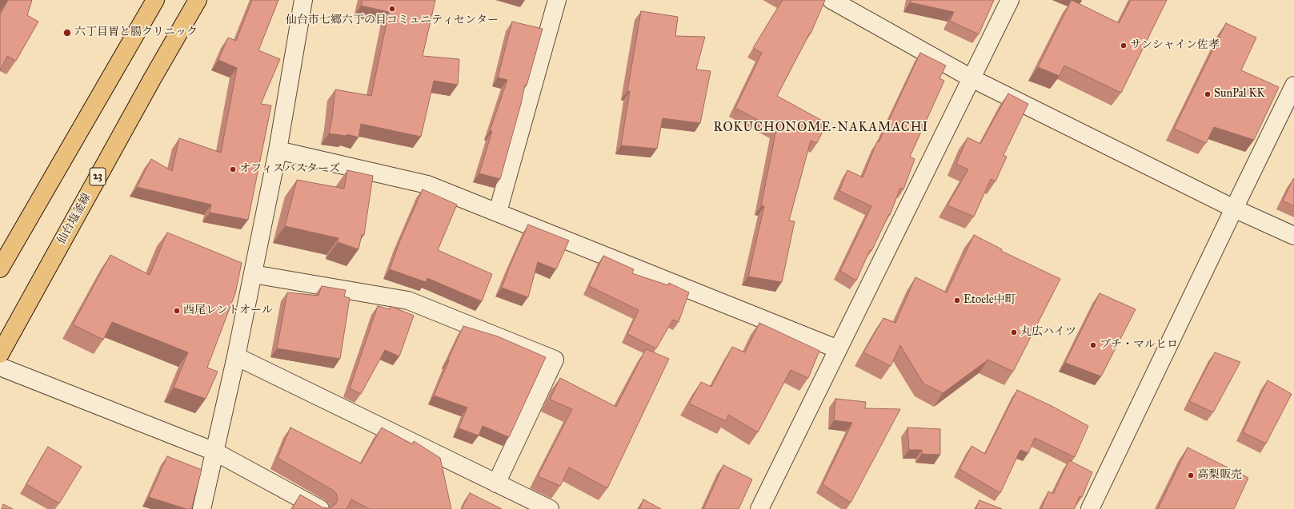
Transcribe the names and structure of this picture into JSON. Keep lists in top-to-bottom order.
{
  "streets": {
    "main road": ["23", "仙台塩釜線"]
  },
  "districts": ["ROKUCHONOME-NAKAMACHI"],
  "places": [
    "仙台市七郷六丁の目コミュニティセンター",
    "六丁目胃と腸クリニック",
    "サンシャイン佐孝",
    "SunPal KK",
    "オフィスバスターズ",
    "Etoele中町",
    "西尾レントオール",
    "丸広ハイツ",
    "プチ・マルヒロ",
    "高梨販売"
  ]
}
